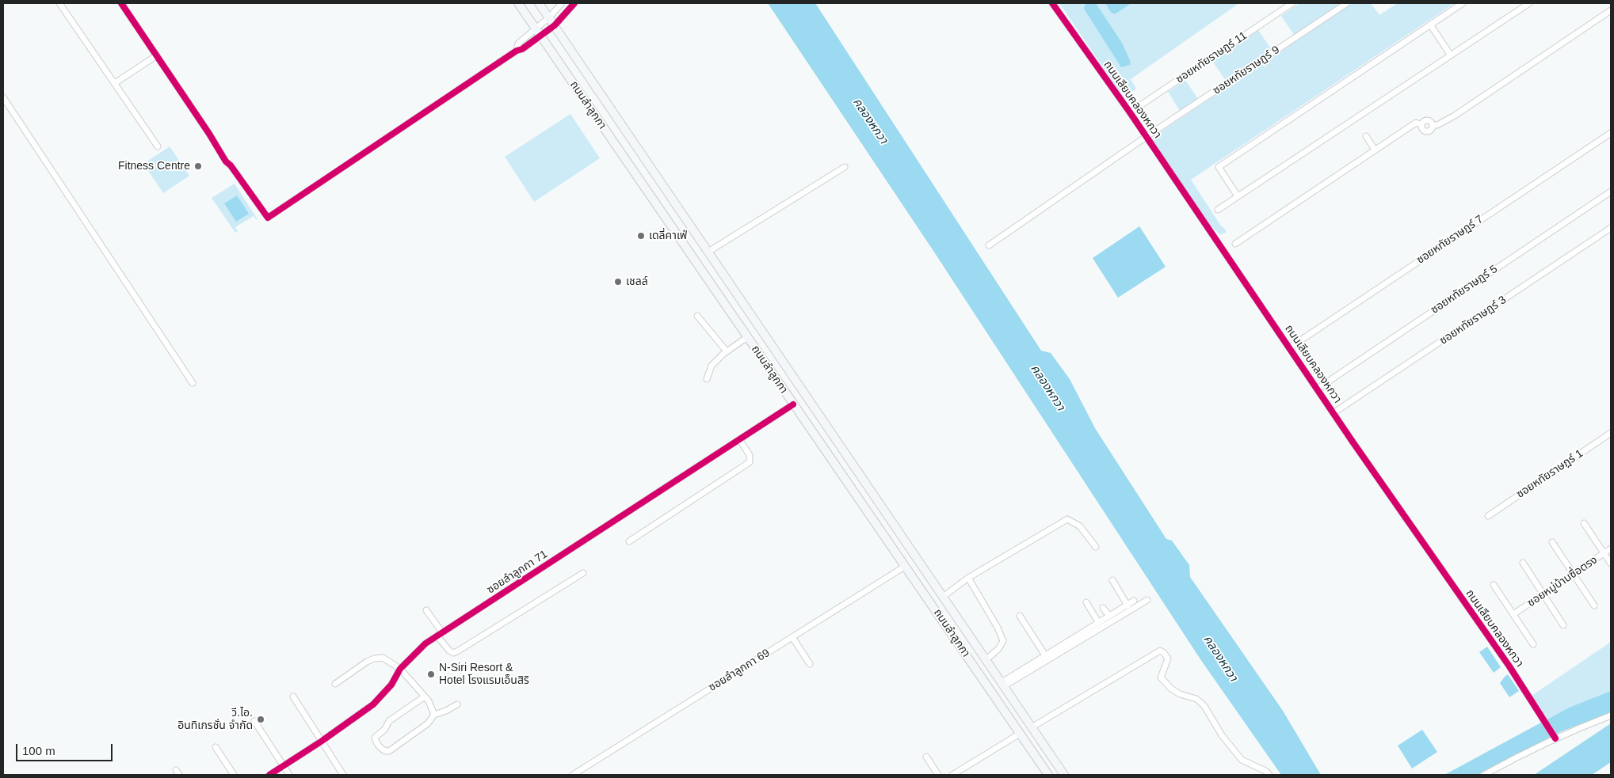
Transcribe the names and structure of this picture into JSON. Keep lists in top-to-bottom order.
{
  "streets": {
    "main road": ["ถนนลำลูกกา"],
    "street": [
      "ซอยหทัยราษฎร์ 11",
      "ซอยหทัยราษฎร์ 9",
      "ถนนเลียบคลองหกวา",
      "ซอยหทัยราษฎร์ 7",
      "ซอยหทัยราษฎร์ 5",
      "ซอยหทัยราษฎร์ 3",
      "ซอยหทัยราษฎร์ 1",
      "ซอยลำลูกกา 71",
      "ซอยหมู่บ้านซื่อตรง",
      "ซอยลำลูกกา 69"
    ]
  },
  "crossings": [
    ["ซอยหทัยราษฎร์ 11", "ถนนเลียบคลองหกวา"],
    ["ซอยหทัยราษฎร์ 9", "ถนนเลียบคลองหกวา"],
    ["ถนนเลียบคลองหกวา", "ซอยหทัยราษฎร์ 7"],
    ["ถนนเลียบคลองหกวา", "ซอยหทัยราษฎร์ 5"],
    ["ถนนเลียบคลองหกวา", "ซอยหทัยราษฎร์ 3"],
    ["ถนนลำลูกกา", "ซอยลำลูกกา 71"],
    ["ถนนลำลูกกา", "ซอยลำลูกกา 69"]
  ],
  "water": ["คลองหกวา"],
  "places": [
    "Fitness Centre",
    "เดลี่คาเฟ่",
    "เชลล์",
    "N-Siri Resort & Hotel โรงแรมเอ็นสิริ",
    "วี.ไอ. อินทิเกรชั่น จำกัด"
  ],
  "scale_bar": "100 m"
}
